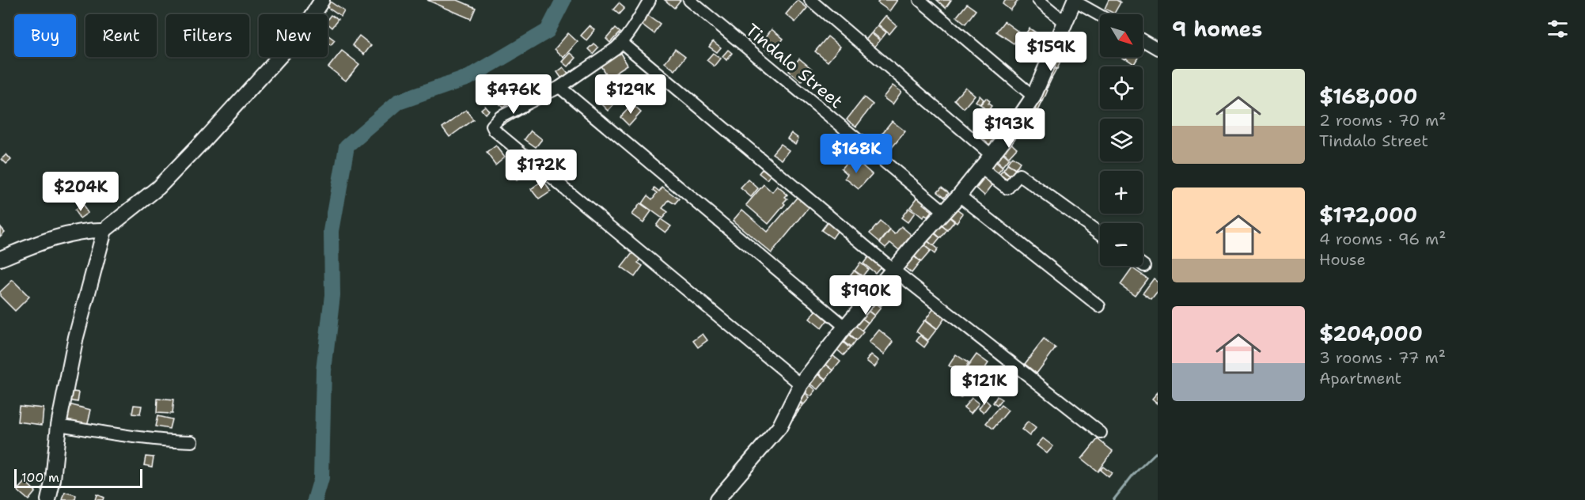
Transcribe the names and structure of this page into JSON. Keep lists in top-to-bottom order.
{
  "streets": {
    "street": ["Tindalo Street"]
  },
  "scale_bar": "100 m",
  "north": "bottom right",
  "page": {
    "heading": "9 homes",
    "map_buttons": ["+", "−"],
    "chip": [
      "Buy",
      "Rent",
      "Filters",
      "New"
    ],
    "price": [
      "$159K",
      "$476K",
      "$129K",
      "$193K",
      "$168K",
      "$172K",
      "$204K",
      "$190K",
      "$121K"
    ],
    "list": [
      {
        "name": "$168,000",
        "note": "2 rooms · 70 m² · Tindalo Street"
      },
      {
        "name": "$172,000",
        "note": "4 rooms · 96 m² · House"
      },
      {
        "name": "$204,000",
        "note": "3 rooms · 77 m² · Apartment"
      }
    ],
    "scale": "100 m"
  }
}
